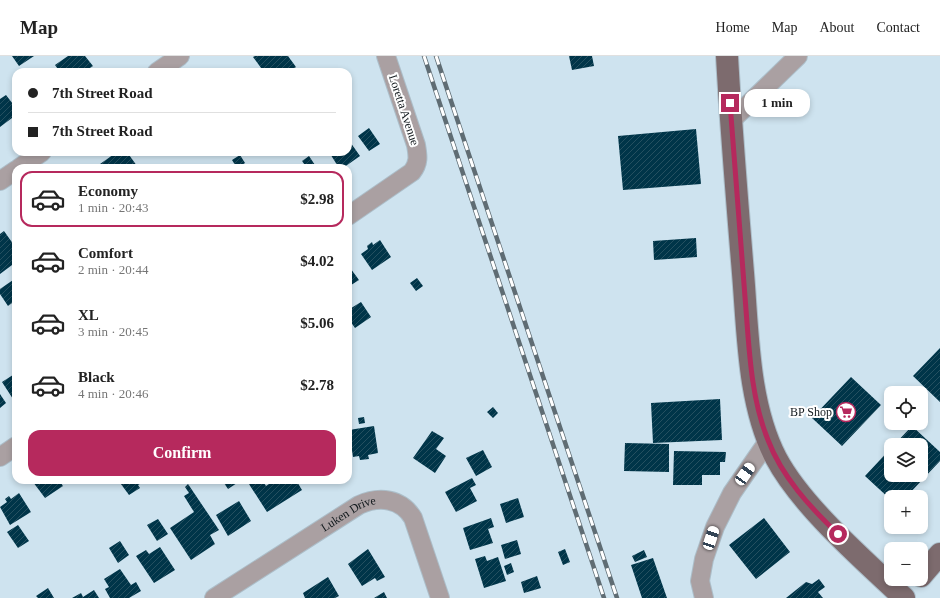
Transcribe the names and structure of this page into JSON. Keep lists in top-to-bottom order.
{
  "streets": {
    "street": ["Loretta Avenue", "Luken Drive"]
  },
  "places": {
    "supermarket": ["BP Shop"]
  },
  "page": {
    "header": "Map",
    "nav": [
      "Home",
      "Map",
      "About",
      "Contact"
    ],
    "banner": ["7th Street Road", "7th Street Road"],
    "bubble": "1 min",
    "list": [
      {
        "name": "Economy",
        "note": "1 min · 20:43",
        "value": "$2.98"
      },
      {
        "name": "Comfort",
        "note": "2 min · 20:44",
        "value": "$4.02"
      },
      {
        "name": "XL",
        "note": "3 min · 20:45",
        "value": "$5.06"
      },
      {
        "name": "Black",
        "note": "4 min · 20:46",
        "value": "$2.78"
      }
    ],
    "map_buttons": ["+", "−"],
    "buttons": "Confirm"
  }
}
